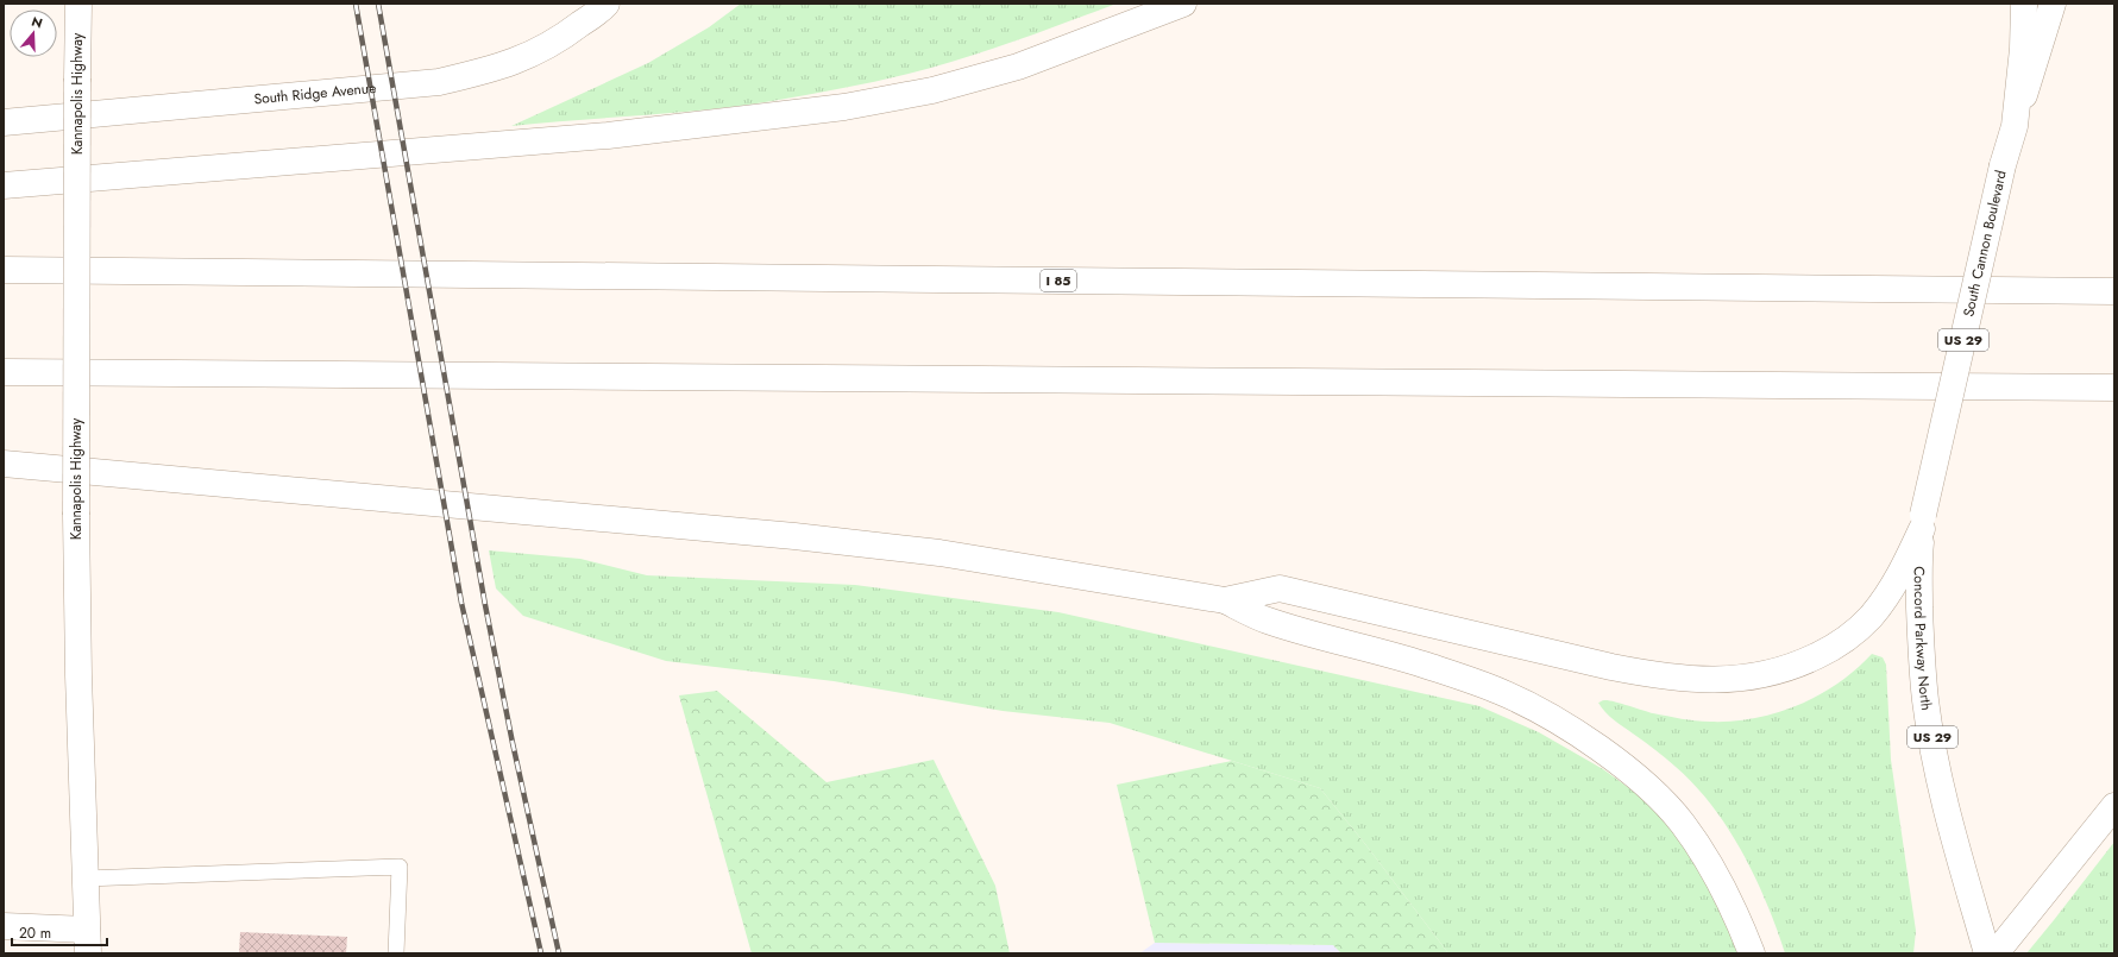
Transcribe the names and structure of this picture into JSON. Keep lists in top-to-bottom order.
{
  "streets": {
    "main road": [
      "South Ridge Avenue",
      "Kannapolis Highway",
      "South Cannon Boulevard",
      "I 85",
      "US 29",
      "Concord Parkway North"
    ]
  },
  "crossings": [
    ["South Cannon Boulevard", "Concord Parkway North"]
  ],
  "scale_bar": "20 m",
  "north": "top"
}
